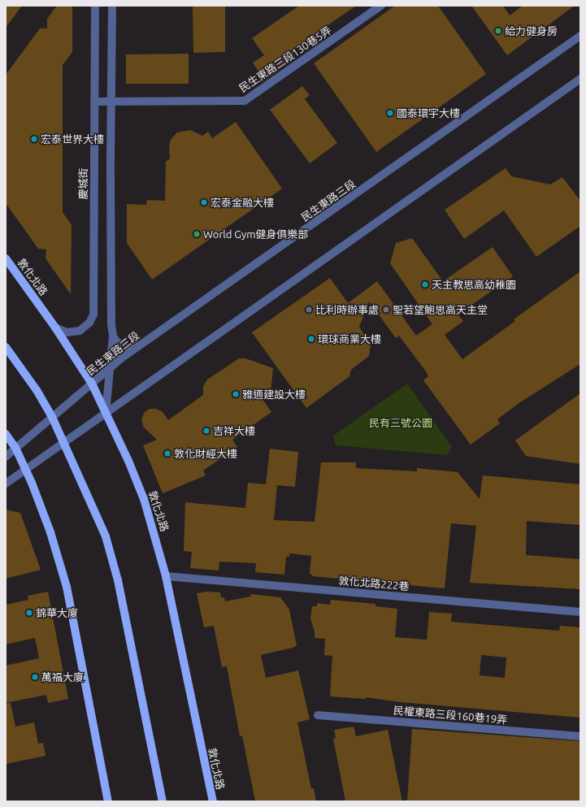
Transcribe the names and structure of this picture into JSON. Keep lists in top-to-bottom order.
{
  "streets": {
    "main road": ["敦化北路"],
    "street": [
      "民生東路三段130巷5弄",
      "慶城街",
      "民生東路三段",
      "敦化北路222巷",
      "民權東路三段160巷19弄"
    ]
  },
  "crossings": [
    ["民生東路三段130巷5弄", "慶城街"],
    ["慶城街", "敦化北路"],
    ["民生東路三段", "敦化北路"],
    ["敦化北路", "敦化北路222巷"]
  ],
  "parks": ["民有三號公園"],
  "places": [
    "給力健身房",
    "國泰環宇大樓",
    "宏泰世界大樓",
    "宏泰金融大樓",
    "World Gym健身俱樂部",
    "天主教思高幼稚園",
    "比利時辦事處",
    "聖若望鮑思高天主堂",
    "環球商業大樓",
    "雅適建設大樓",
    "吉祥大樓",
    "敦化財經大樓",
    "錦華大廈",
    "萬福大廈"
  ]
}
